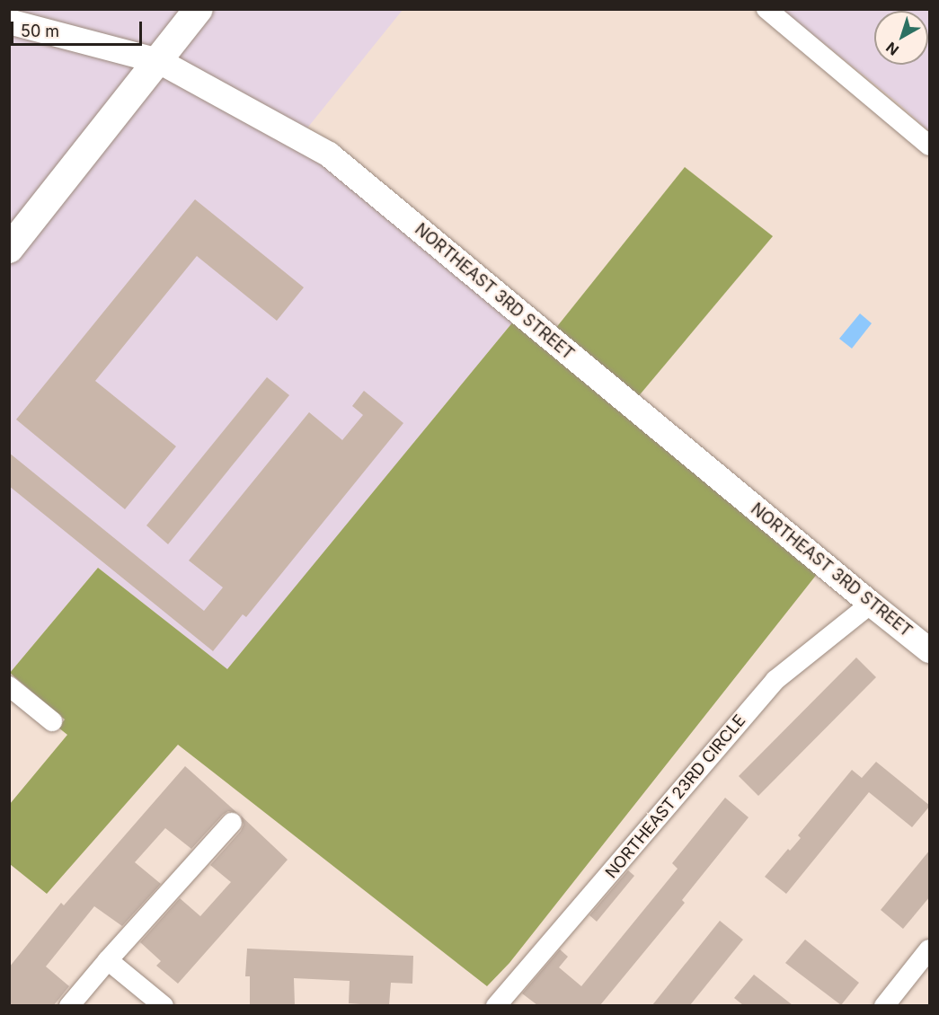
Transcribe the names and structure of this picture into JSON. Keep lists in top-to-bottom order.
{
  "streets": {
    "street": ["NORTHEAST 3RD STREET", "NORTHEAST 23RD CIRCLE"]
  },
  "crossings": [
    ["NORTHEAST 3RD STREET", "NORTHEAST 23RD CIRCLE"]
  ],
  "scale_bar": "50 m",
  "north": "bottom left"
}
